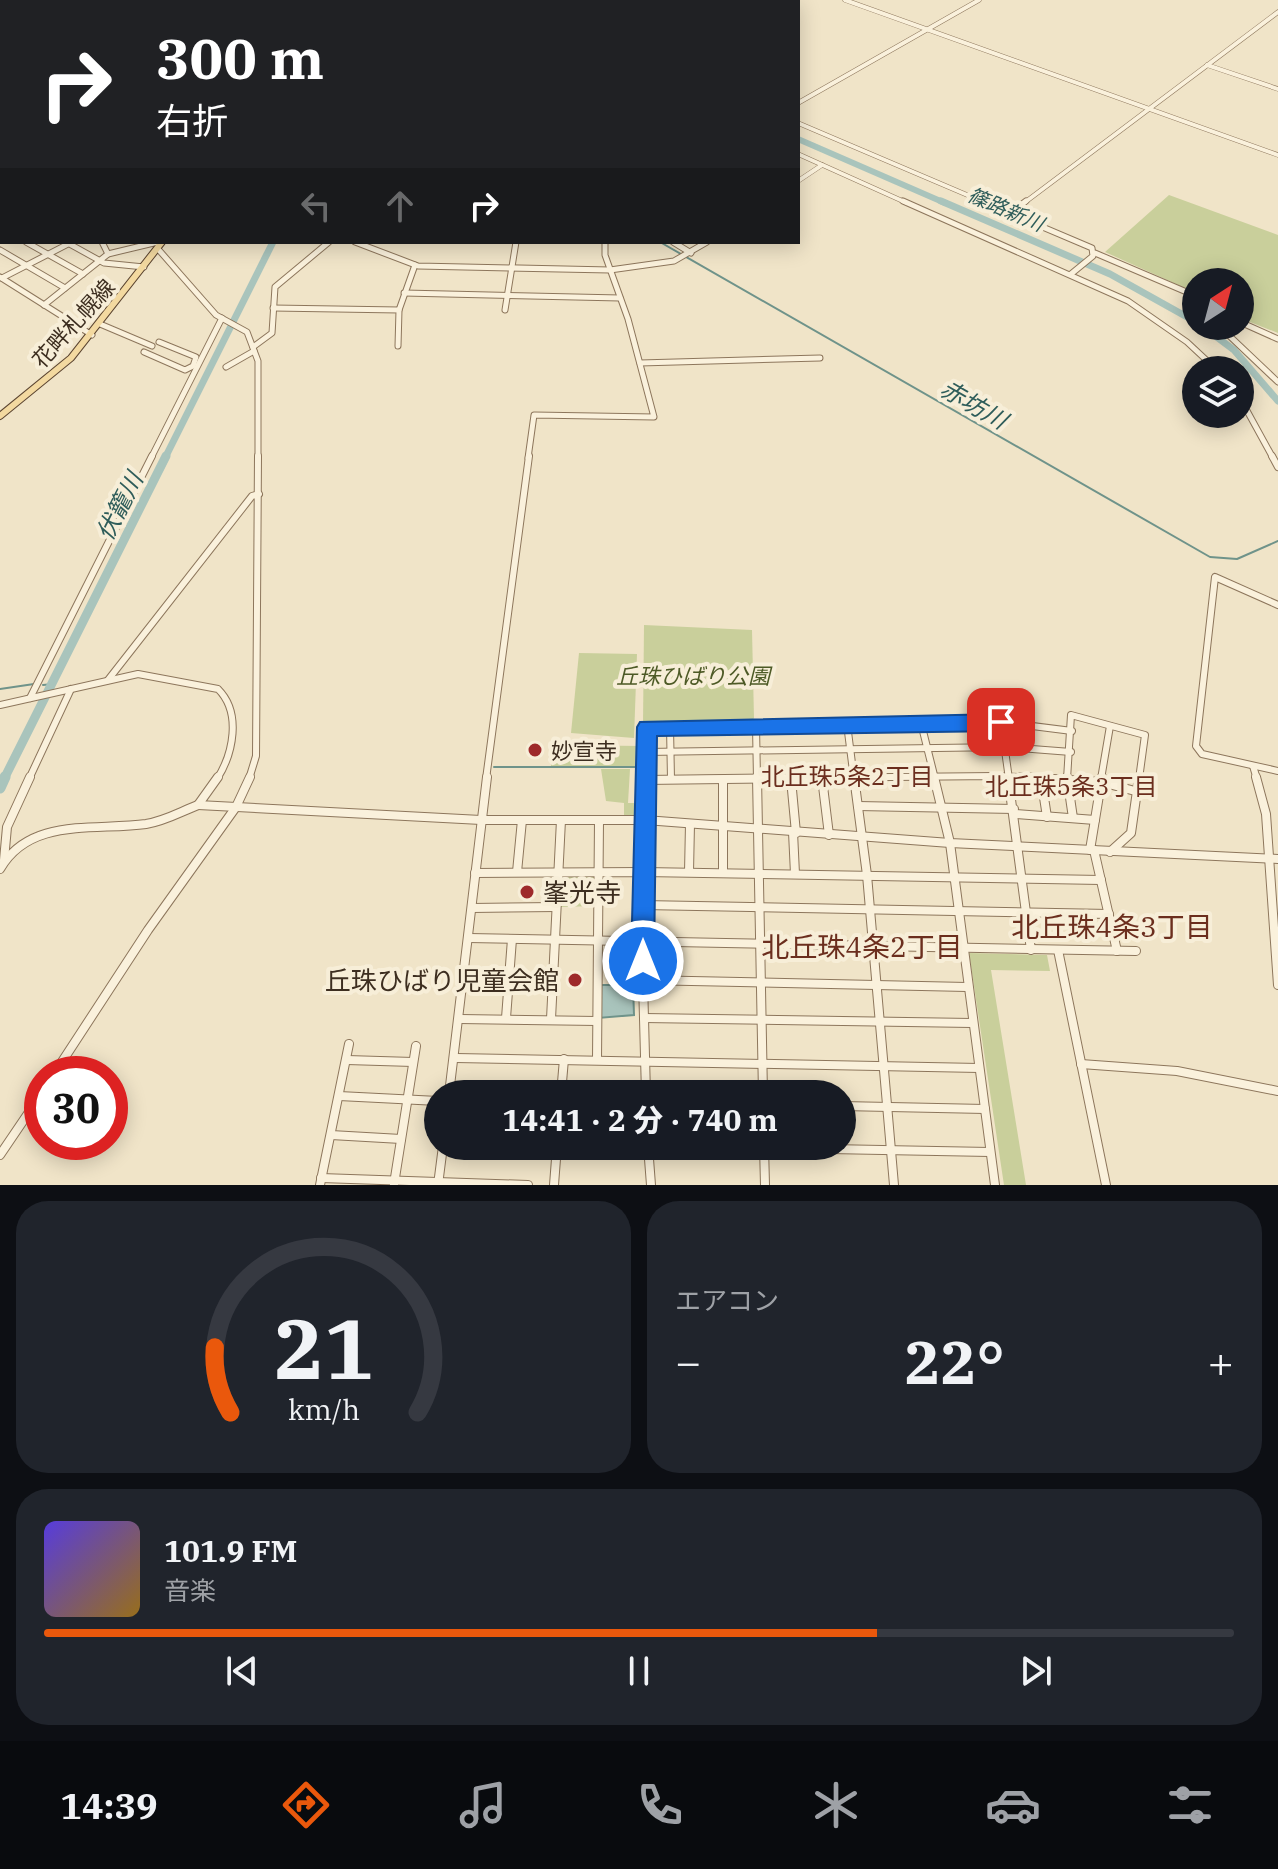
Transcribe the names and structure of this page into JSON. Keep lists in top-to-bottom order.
{
  "streets": {
    "main road": ["花畔札幌線"]
  },
  "districts": [
    "北丘珠5条2丁目",
    "北丘珠5条3丁目",
    "北丘珠4条3丁目",
    "北丘珠4条2丁目"
  ],
  "water": ["篠路新川", "赤坊川", "伏籠川"],
  "parks": ["丘珠ひばり公園"],
  "places": ["妙宣寺", "峯光寺", "丘珠ひばり児童会館"],
  "north": "top right",
  "page": {
    "turn": ["300 m", "右折"],
    "limit": "30",
    "trip": "14:41 · 2 分 · 740 m",
    "tile": "エアコン",
    "heat": ["−", "22°", "+"],
    "song": ["101.9 FM", "音楽"],
    "tabs": "14:39",
    "gauge": ["21", "km/h"]
  }
}
